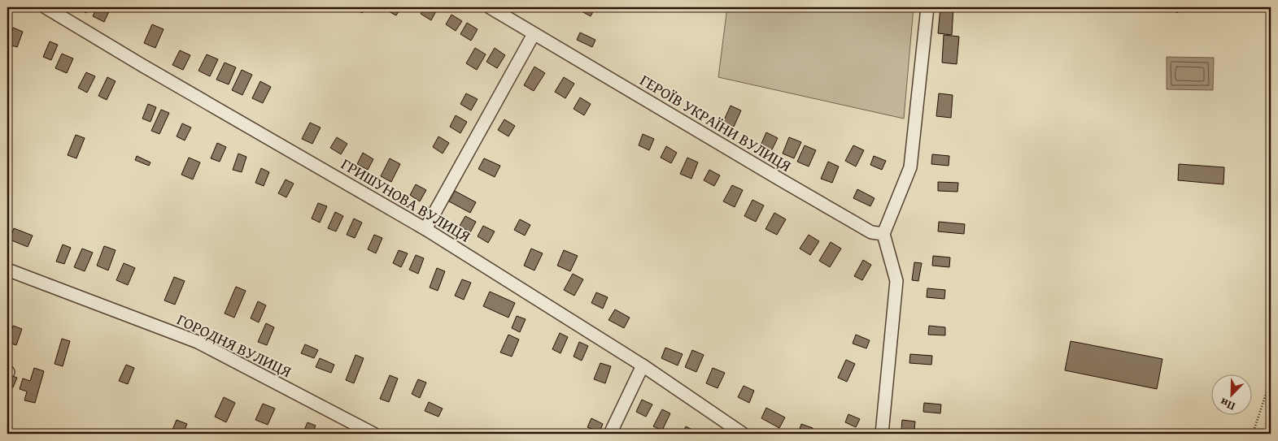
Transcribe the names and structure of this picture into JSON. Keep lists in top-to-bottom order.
{
  "streets": {
    "street": ["ГЕРОЇВ УКРАЇНИ ВУЛИЦЯ", "ГРИШУНОВА ВУЛИЦЯ", "ГОРОДНЯ ВУЛИЦЯ"]
  },
  "north": "bottom left"
}
